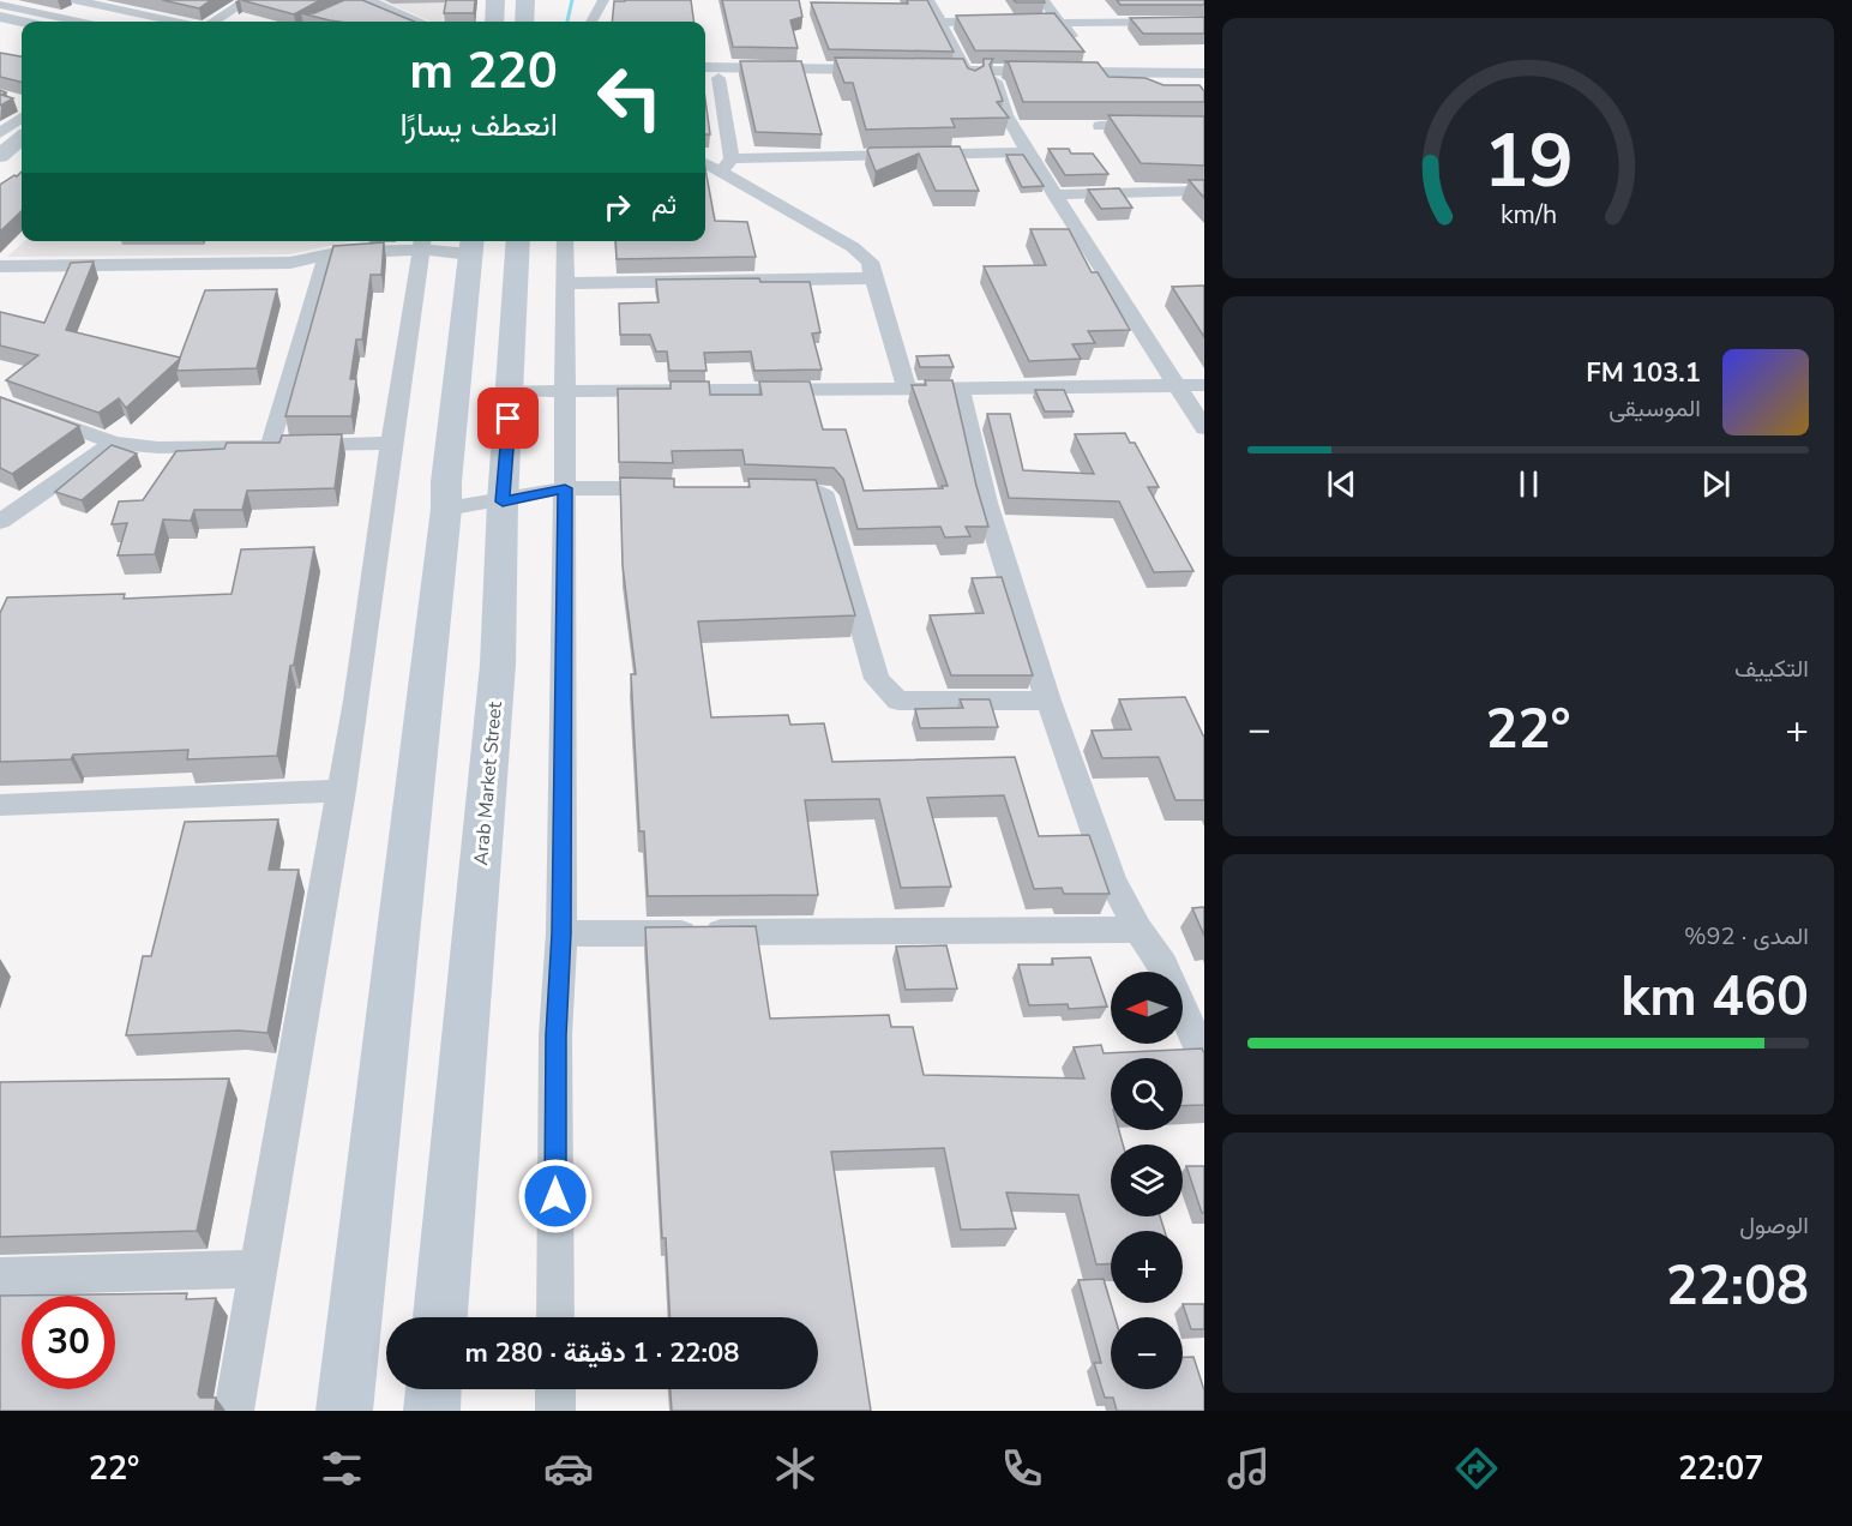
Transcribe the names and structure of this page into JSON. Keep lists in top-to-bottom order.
{
  "streets": {
    "main road": ["Arab Market Street"]
  },
  "north": "left",
  "page": {
    "turn": ["220 m", "انعطف يسارًا"],
    "then": "ثم",
    "song": ["103.1 FM", "الموسيقى"],
    "tile": [
      "التكييف",
      ["المدى · 92%", "460 km"],
      ["الوصول", "22:08"]
    ],
    "heat": ["−", "22°", "+"],
    "map_buttons": ["+", "−"],
    "limit": "30",
    "trip": "22:08 · 1 دقيقة · 280 m",
    "tabs": ["22:07", "22°"],
    "gauge": ["19", "km/h"]
  }
}
